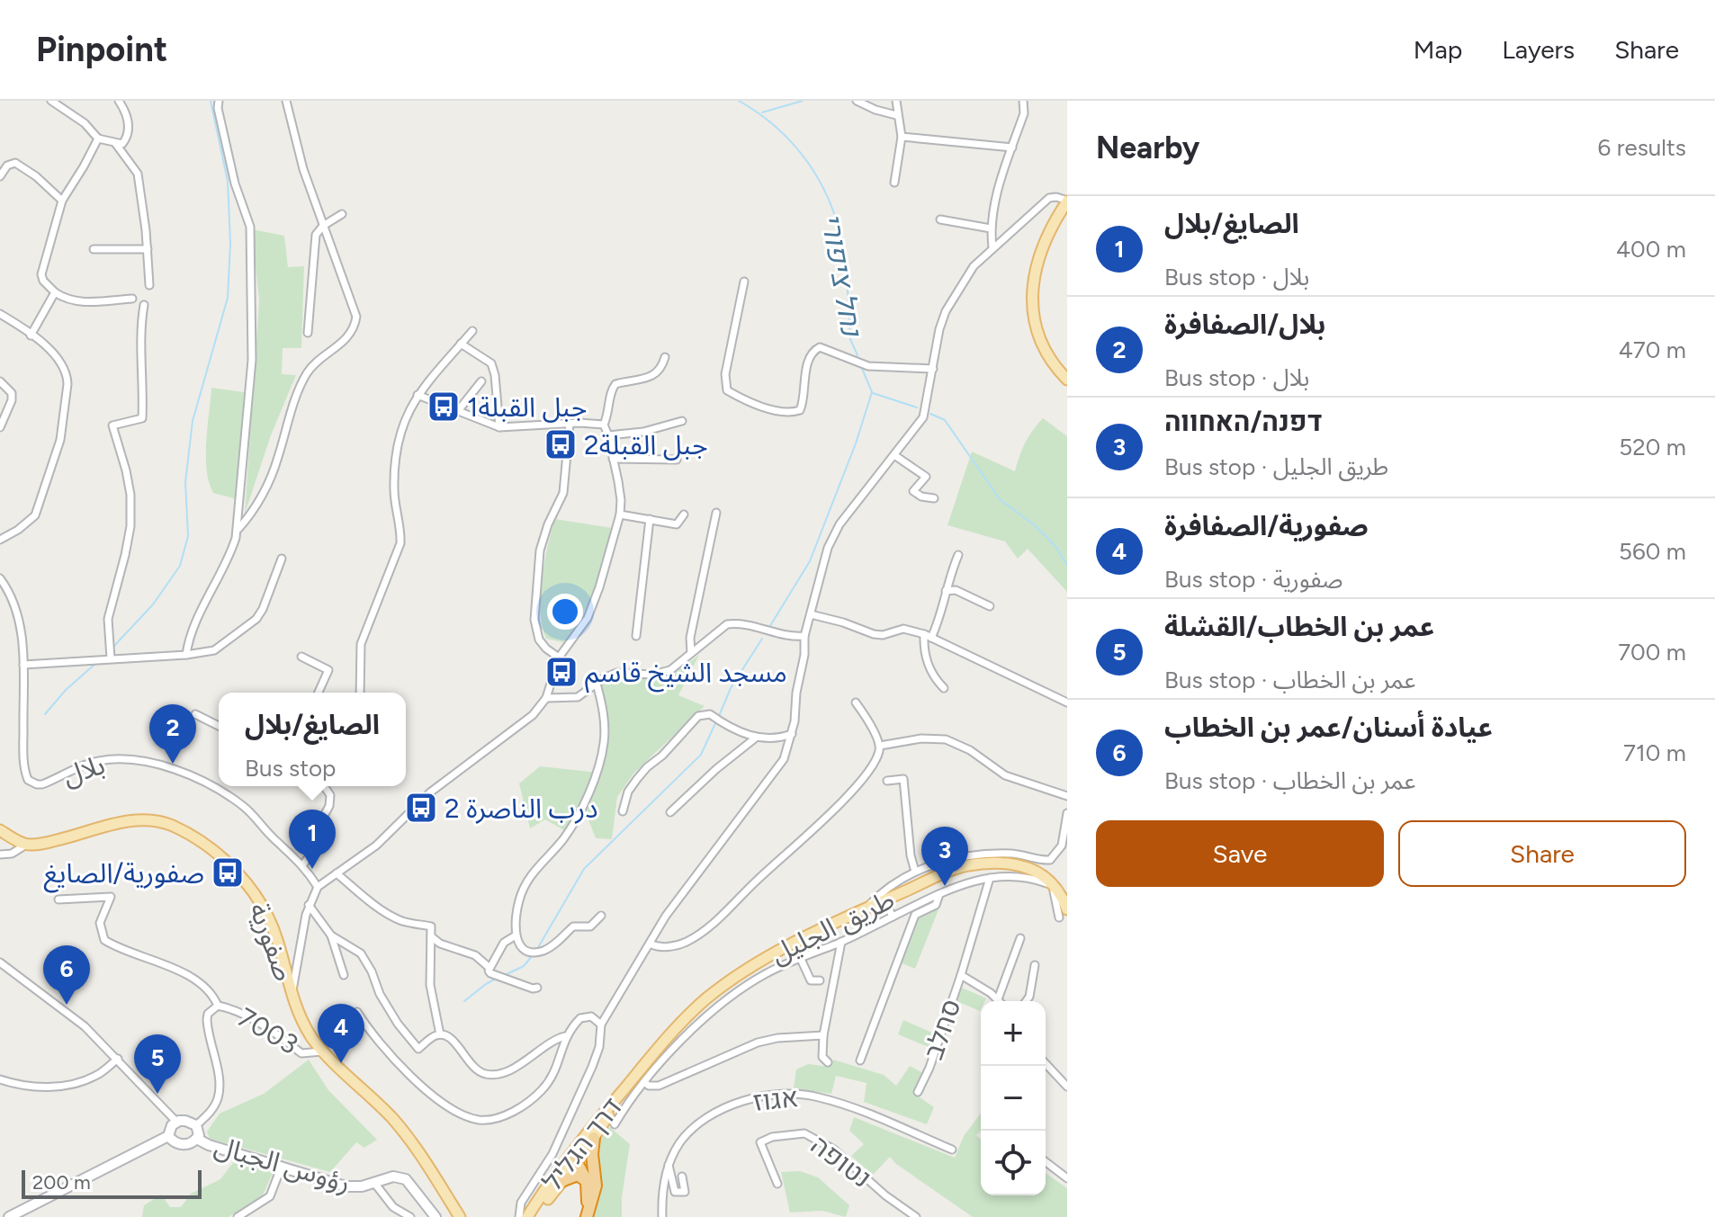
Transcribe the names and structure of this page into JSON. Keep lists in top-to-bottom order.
{
  "streets": {
    "main road": ["طريق الجليل", "صفورية", "דרך הגליל"],
    "street": [
      "بلال",
      "סחלב",
      "7003",
      "אגוז",
      "נטופה",
      "رؤوس الجبال"
    ]
  },
  "crossings": [
    ["طريق الجليل", "דרך הגליל"],
    ["صفورية", "7003"],
    ["7003", "رؤوس الجبال"]
  ],
  "water": ["נחל ציפורי"],
  "places": {
    "bus stop": [
      "جبل القبلة1",
      "جبل القبلة2",
      "مسجد الشيخ قاسم",
      "درب الناصرة 2",
      "صفورية/الصايغ"
    ]
  },
  "scale_bar": "200 m",
  "page": {
    "header": "Pinpoint",
    "nav": ["Map", "Layers", "Share"],
    "heading": ["Nearby", "6 results"],
    "list": [
      {
        "mark": "1",
        "name": "الصايغ/بلال",
        "note": "Bus stop · بلال",
        "value": "400 m"
      },
      {
        "mark": "2",
        "name": "بلال/الصفافرة",
        "note": "Bus stop · بلال",
        "value": "470 m"
      },
      {
        "mark": "3",
        "name": "דפנה/האחווה",
        "note": "Bus stop · طريق الجليل",
        "value": "520 m"
      },
      {
        "mark": "4",
        "name": "صفورية/الصفافرة",
        "note": "Bus stop · صفورية",
        "value": "560 m"
      },
      {
        "mark": "5",
        "name": "عمر بن الخطاب/القشلة",
        "note": "Bus stop · عمر بن الخطاب",
        "value": "700 m"
      },
      {
        "mark": "6",
        "name": "عيادة أسنان/عمر بن الخطاب",
        "note": "Bus stop · عمر بن الخطاب",
        "value": "710 m"
      }
    ],
    "popup": ["الصايغ/بلال", "Bus stop"],
    "pins": [
      "2",
      "1",
      "3",
      "6",
      "4",
      "5"
    ],
    "buttons": ["Save", "Share"],
    "map_buttons": ["+", "−"],
    "scale": "200 m"
  }
}
